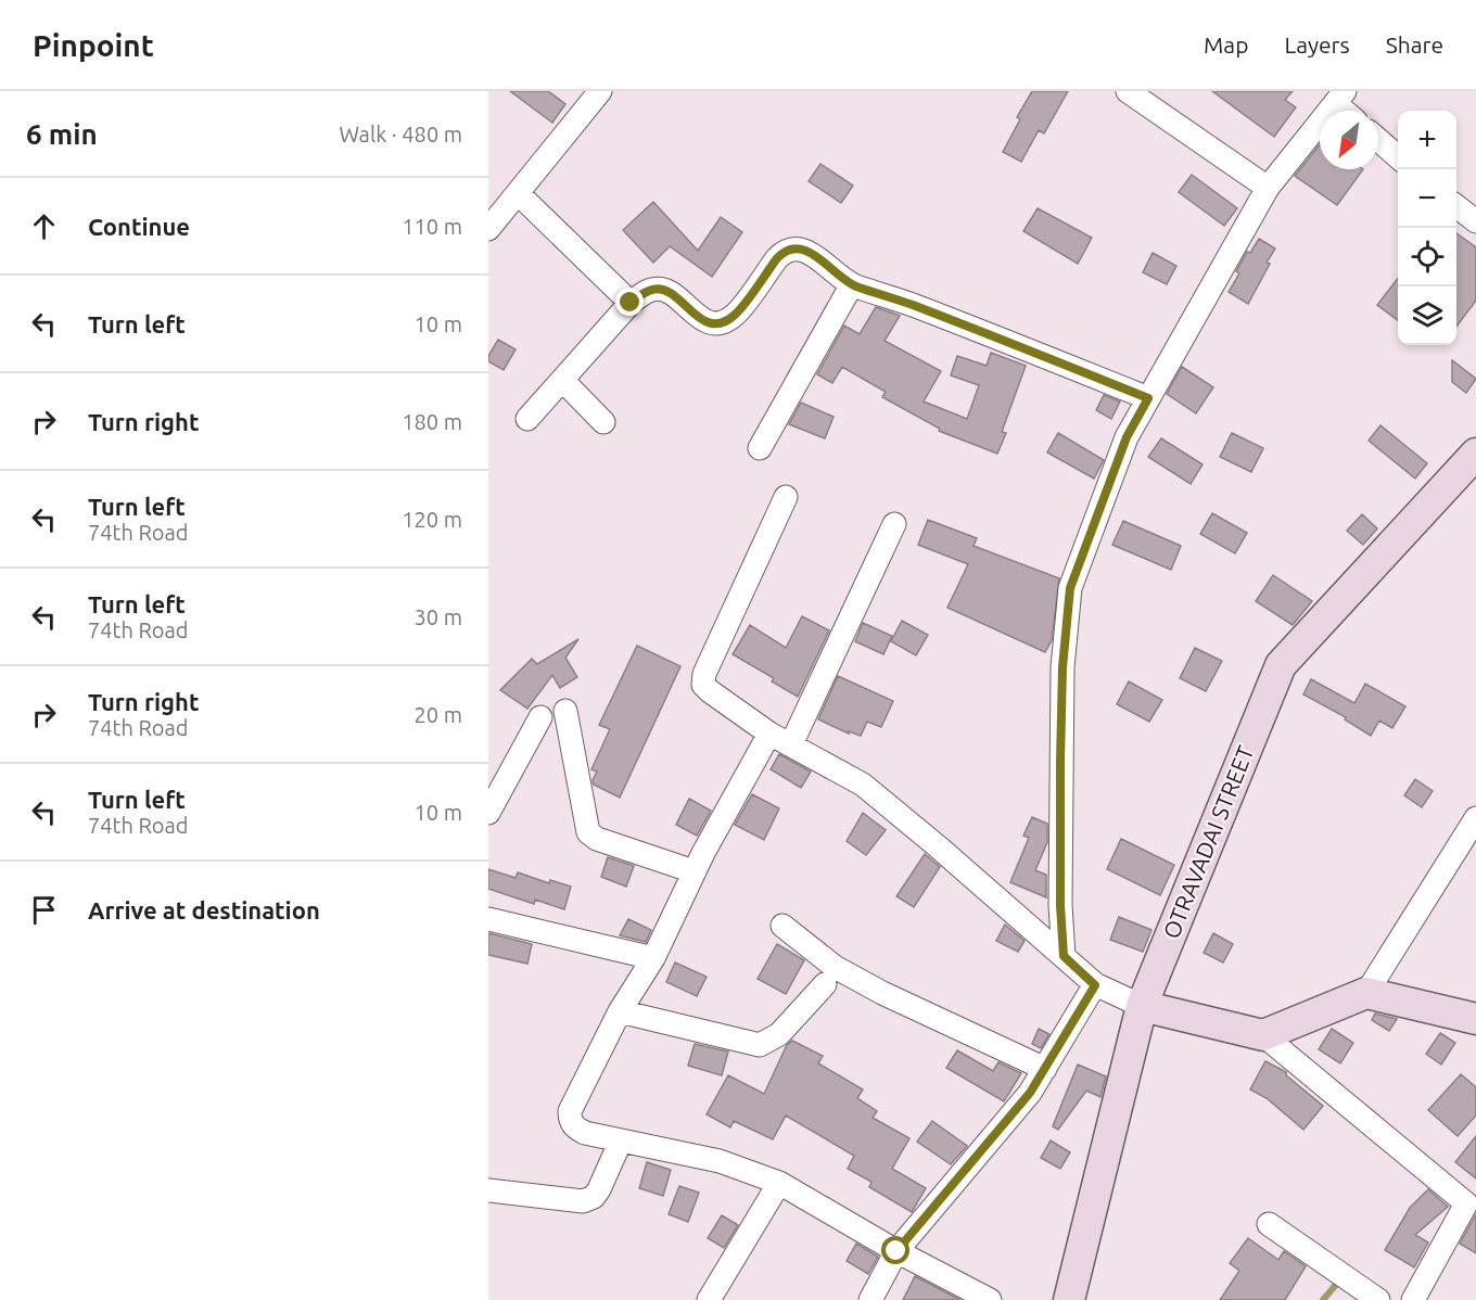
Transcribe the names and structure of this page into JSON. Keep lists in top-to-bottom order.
{
  "streets": {
    "street": ["OTRAVADAI STREET"]
  },
  "north": "bottom left",
  "page": {
    "header": "Pinpoint",
    "nav": ["Map", "Layers", "Share"],
    "heading": ["6 min", "Walk · 480 m"],
    "map_buttons": ["+", "−"],
    "list": [
      ["Continue", "110 m"],
      ["Turn left", "10 m"],
      ["Turn right", "180 m"],
      ["Turn left", "74th Road", "120 m"],
      ["Turn left", "74th Road", "30 m"],
      ["Turn right", "74th Road", "20 m"],
      ["Turn left", "74th Road", "10 m"],
      "Arrive at destination"
    ]
  }
}
